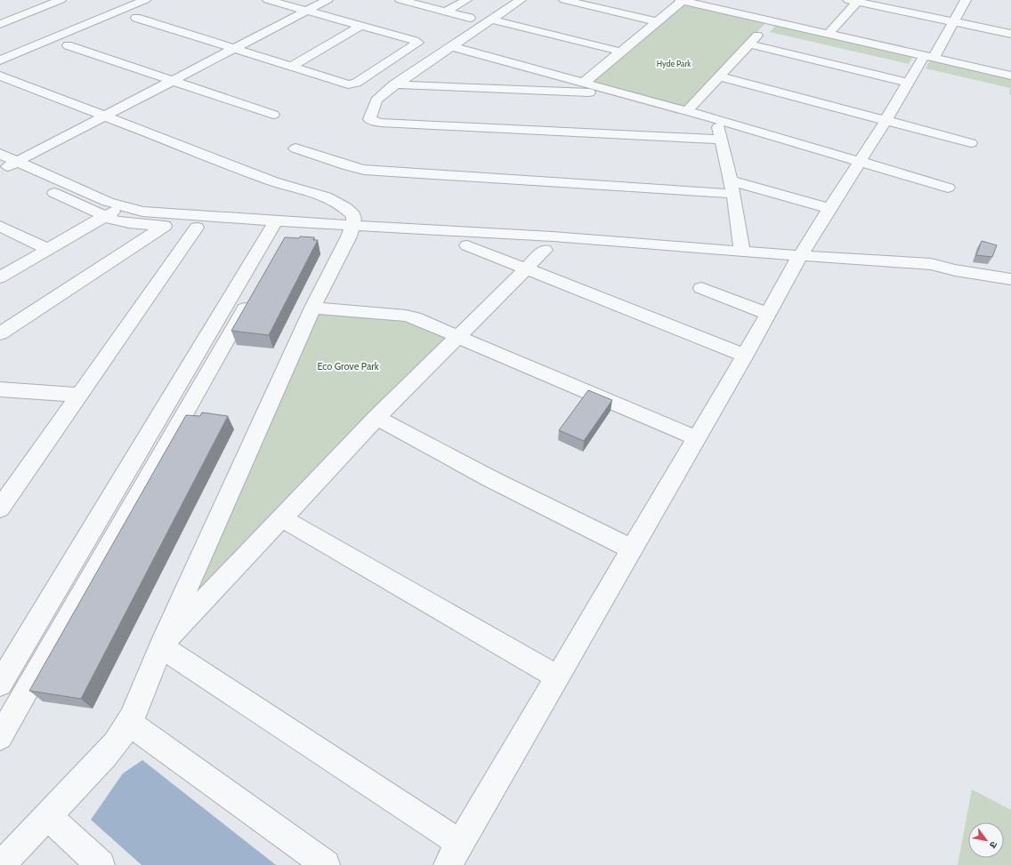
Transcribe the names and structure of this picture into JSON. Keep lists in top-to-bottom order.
{
  "parks": ["Hyde Park", "Eco Grove Park"],
  "north": "bottom right"
}
